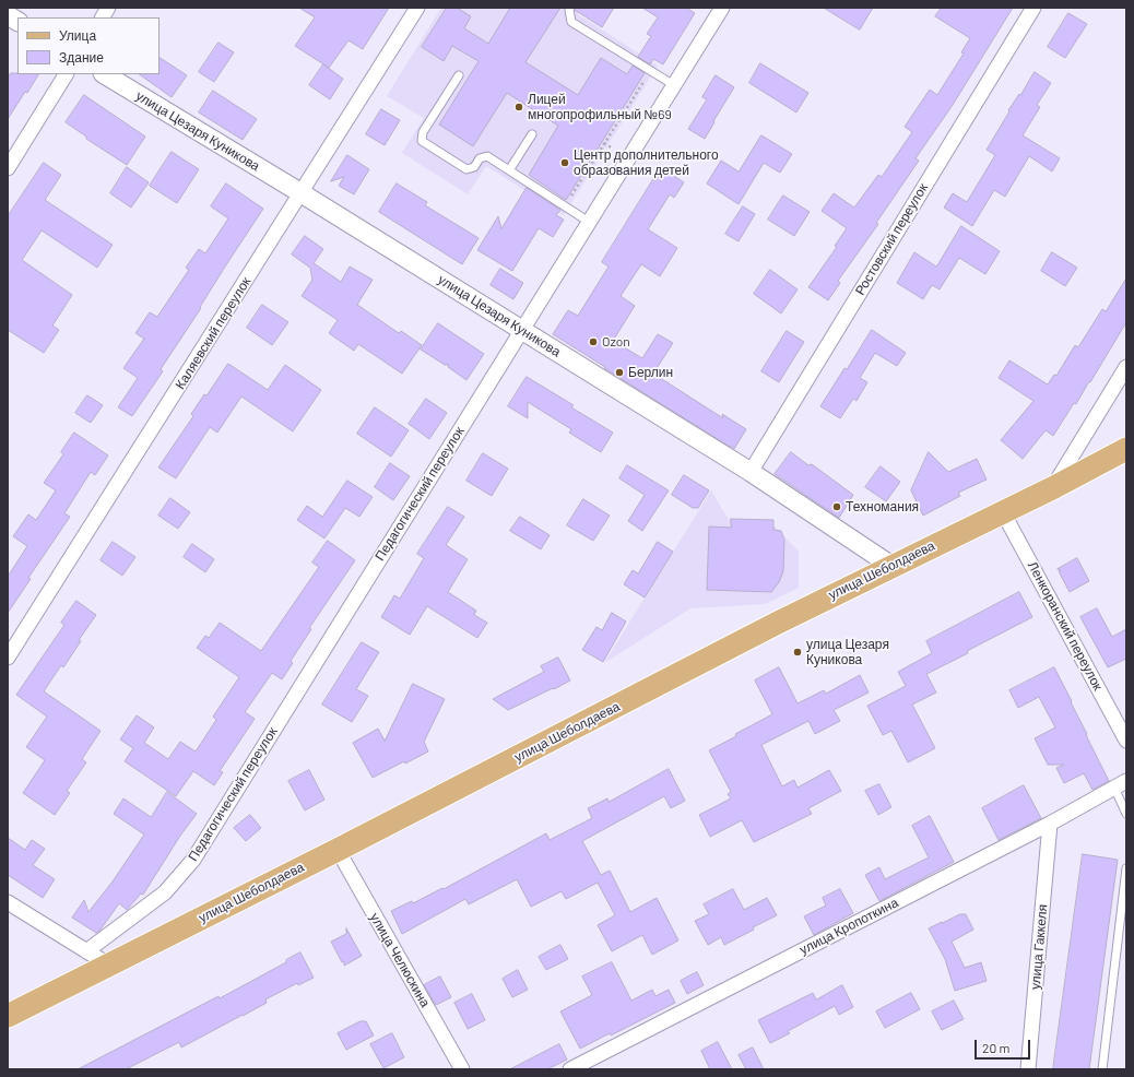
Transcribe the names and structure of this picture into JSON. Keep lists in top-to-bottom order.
{
  "streets": {
    "main road": ["улица Шеболдаева"],
    "street": [
      "улица Цезаря Куникова",
      "Ростовский переулок",
      "Каляевский переулок",
      "Педагогический переулок",
      "Ленкоранский переулок",
      "улица Кропоткина",
      "улица Гаккеля",
      "улица Челюскина"
    ]
  },
  "crossings": [
    ["улица Цезаря Куникова", "Ростовский переулок"],
    ["улица Цезаря Куникова", "Каляевский переулок"],
    ["улица Цезаря Куникова", "Педагогический переулок"],
    ["улица Цезаря Куникова", "улица Шеболдаева"],
    ["улица Шеболдаева", "Ленкоранский переулок"],
    ["улица Шеболдаева", "улица Челюскина"],
    ["улица Кропоткина", "улица Гаккеля"]
  ],
  "places": [
    "Лицей многопрофильный №69",
    "Центр дополнительного образования детей",
    "Ozon",
    "Берлин",
    "Техномания",
    "улица Цезаря Куникова"
  ],
  "legend": ["Улица", "Здание"],
  "scale_bar": "20 m"
}
